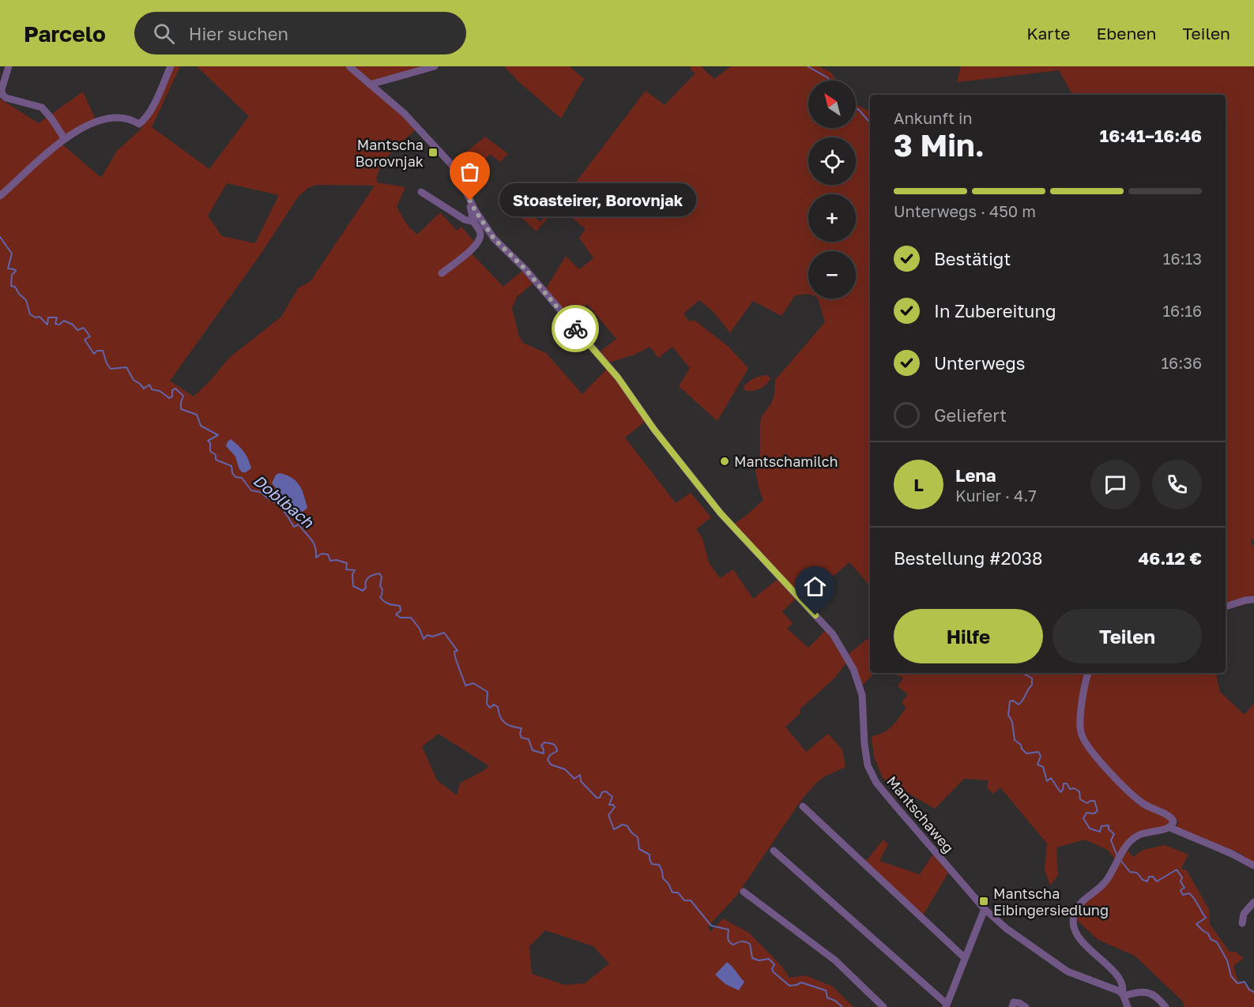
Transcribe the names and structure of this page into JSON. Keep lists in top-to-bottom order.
{
  "streets": {
    "street": ["Mantschaweg"]
  },
  "water": ["Doblbach"],
  "places": {
    "transit": ["Mantscha Borovnjak", "Mantscha Eibingersiedlung"],
    "other": ["Stoasteirer, Borovnjak", "Mantschamilch"]
  },
  "north": "top left",
  "page": {
    "header": "Parcelo",
    "search": "Hier suchen",
    "nav": ["Karte", "Ebenen", "Teilen"],
    "map_buttons": ["+", "−"],
    "heading": ["3 Min.", "Ankunft in", "16:41–16:46"],
    "panel": [
      "Lena",
      "Kurier · 4.7",
      "Bestellung #2038",
      "46.12 €"
    ],
    "bar": "Unterwegs · 450 m",
    "bubble": "Stoasteirer, Borovnjak",
    "list": [
      ["Bestätigt", "16:13"],
      ["In Zubereitung", "16:16"],
      ["Unterwegs", "16:36"],
      "Geliefert"
    ],
    "round": "L",
    "buttons": ["Hilfe", "Teilen"]
  }
}
